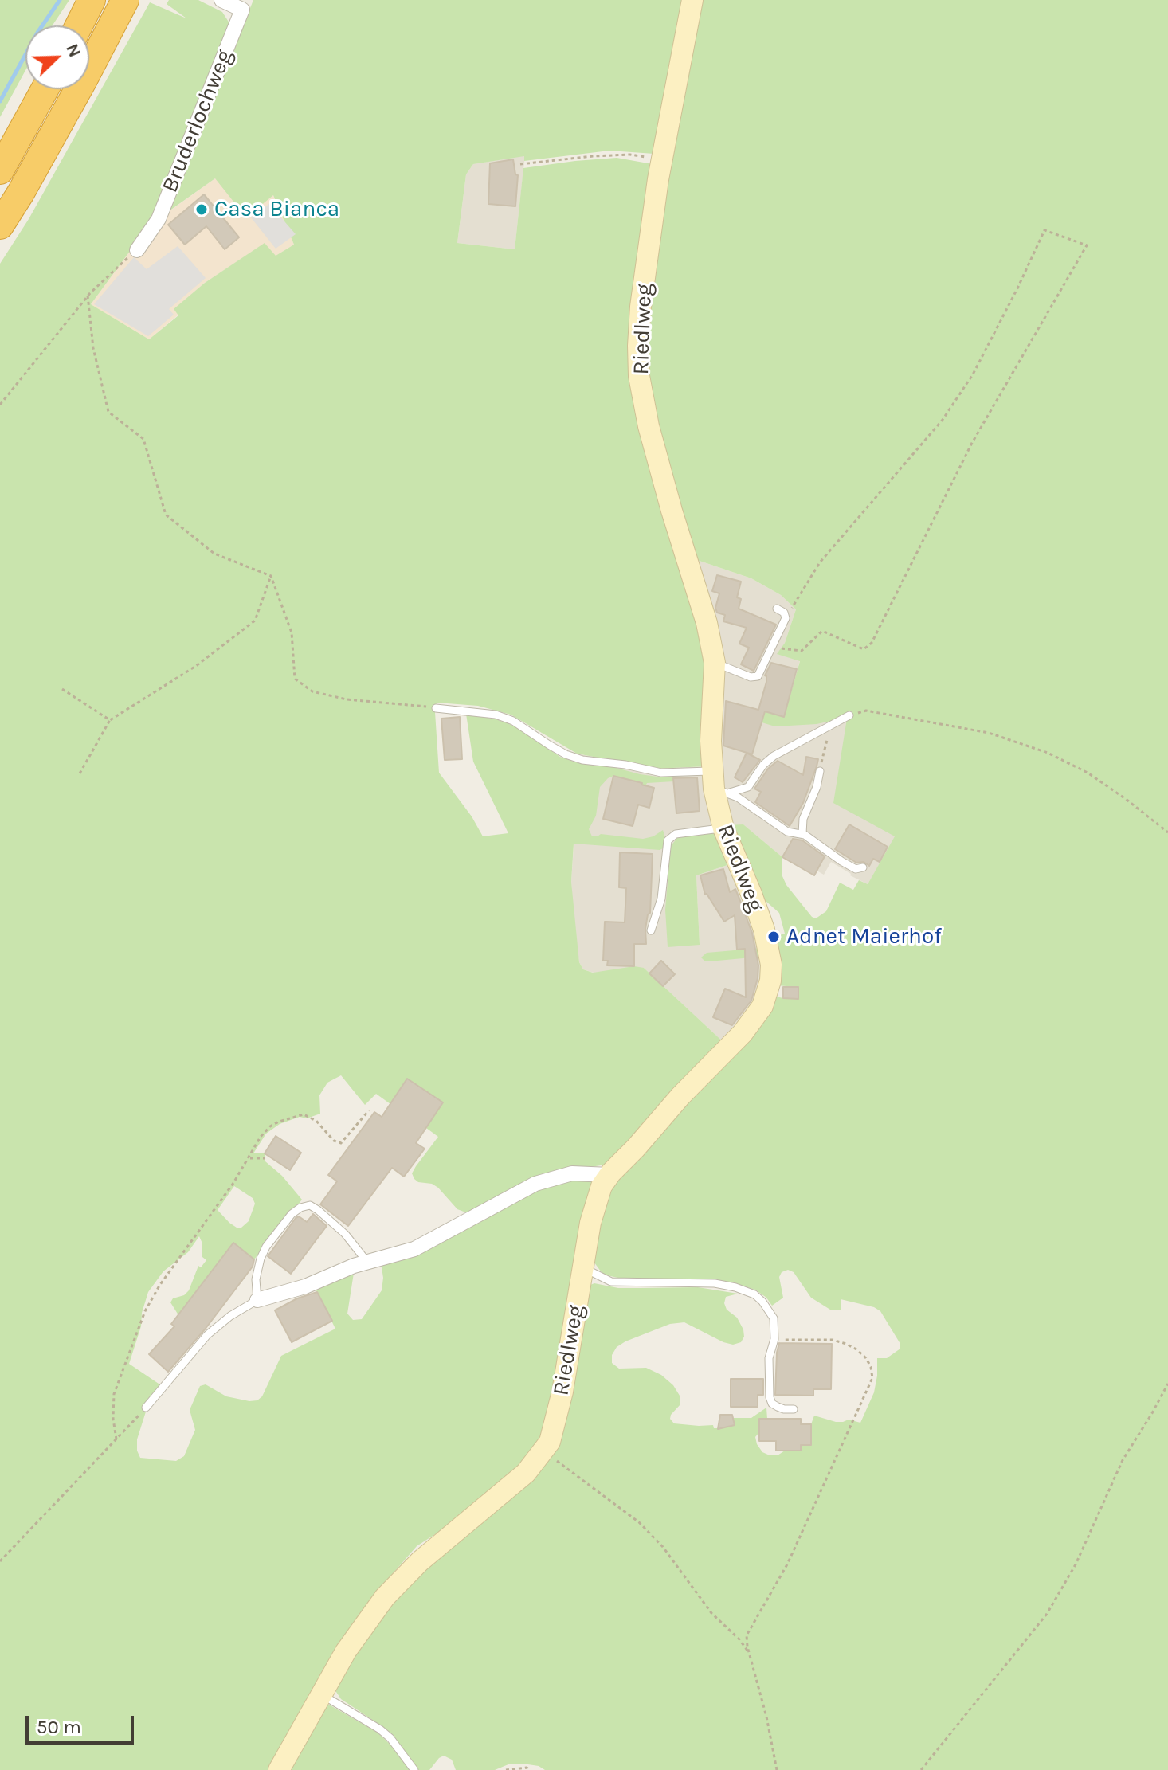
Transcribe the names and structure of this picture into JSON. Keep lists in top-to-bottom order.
{
  "streets": {
    "street": ["Bruderlochweg", "Riedlweg"]
  },
  "places": ["Casa Bianca", "Adnet Maierhof"],
  "scale_bar": "50 m",
  "north": "top right"
}
